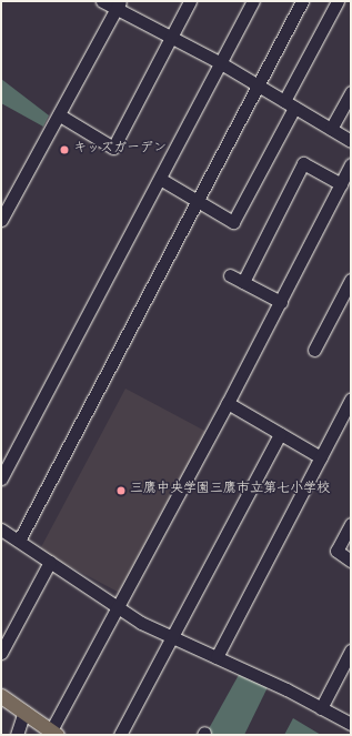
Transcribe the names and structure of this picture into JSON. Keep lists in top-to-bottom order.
{
  "places": ["キッズガーデン", "三鷹中央学園三鷹市立第七小学校"]
}
